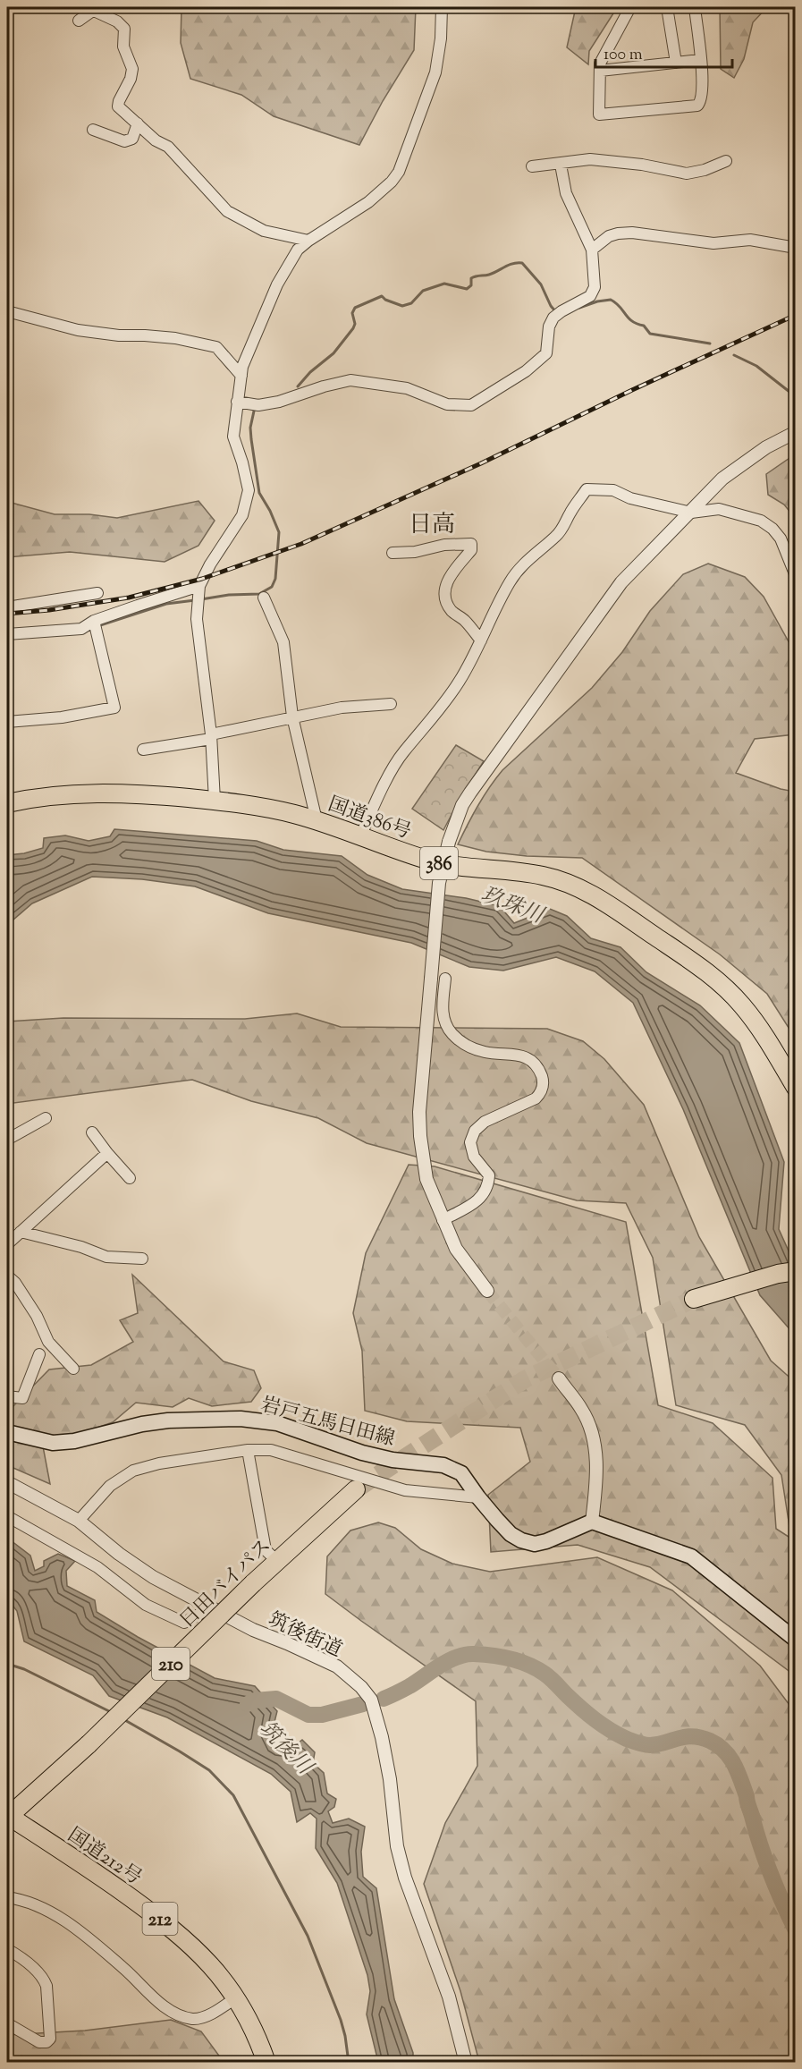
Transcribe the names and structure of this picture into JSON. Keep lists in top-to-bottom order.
{
  "streets": {
    "highway": [
      "国道386号",
      "386",
      "日田バイパス",
      "210",
      "国道212号",
      "212"
    ],
    "main road": ["岩戸五馬日田線"],
    "street": ["筑後街道"]
  },
  "crossings": [
    ["日田バイパス", "国道212号"]
  ],
  "districts": ["日高"],
  "water": ["玖珠川", "筑後川"],
  "scale_bar": "100 m"
}
